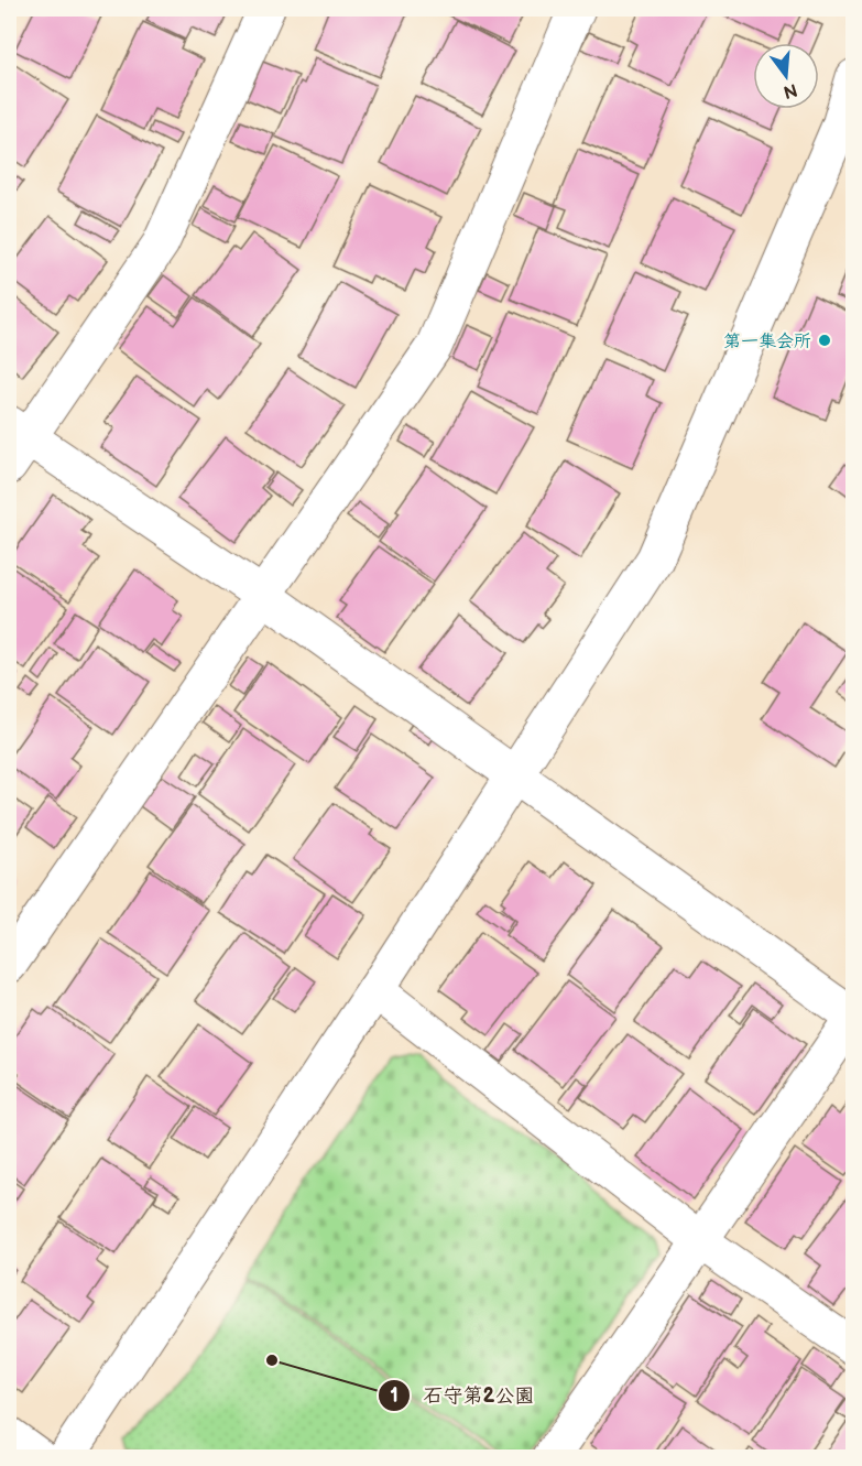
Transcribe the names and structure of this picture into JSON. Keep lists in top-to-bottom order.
{
  "places": ["第一集会所", "石守第2公園"],
  "north": "bottom"
}
